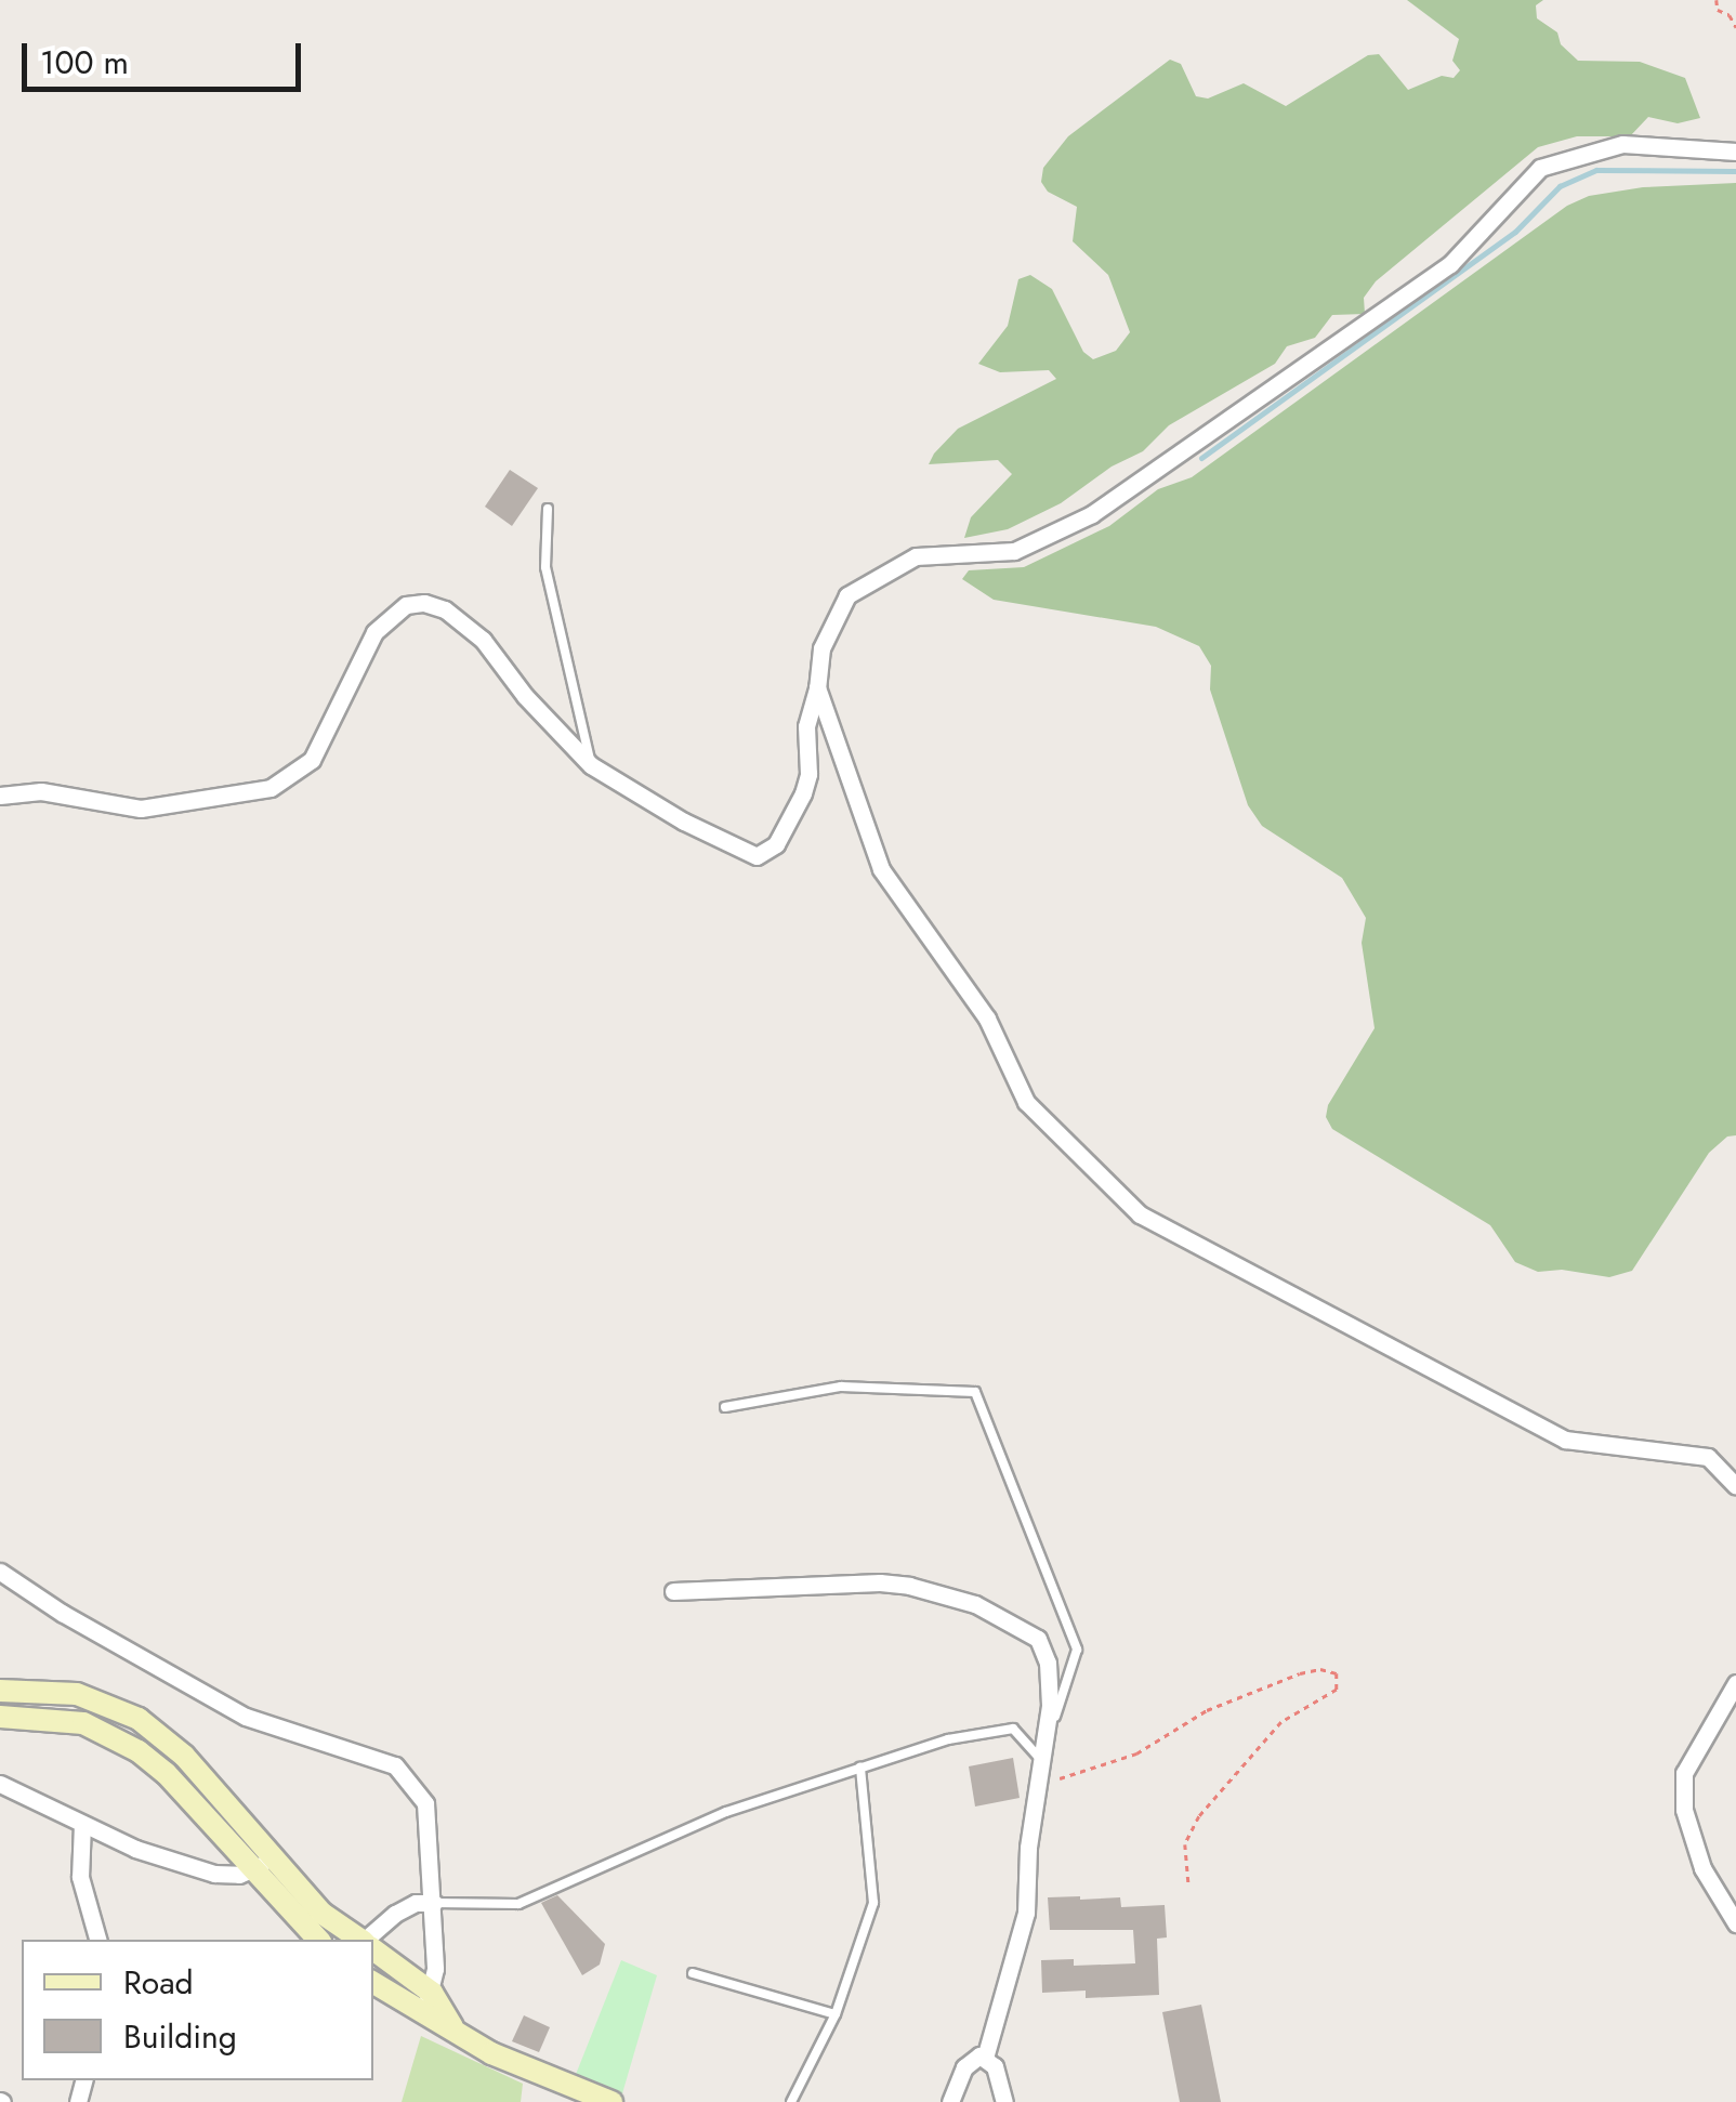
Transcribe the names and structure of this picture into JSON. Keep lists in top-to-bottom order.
{
  "legend": ["Road", "Building"],
  "scale_bar": "100 m"
}
